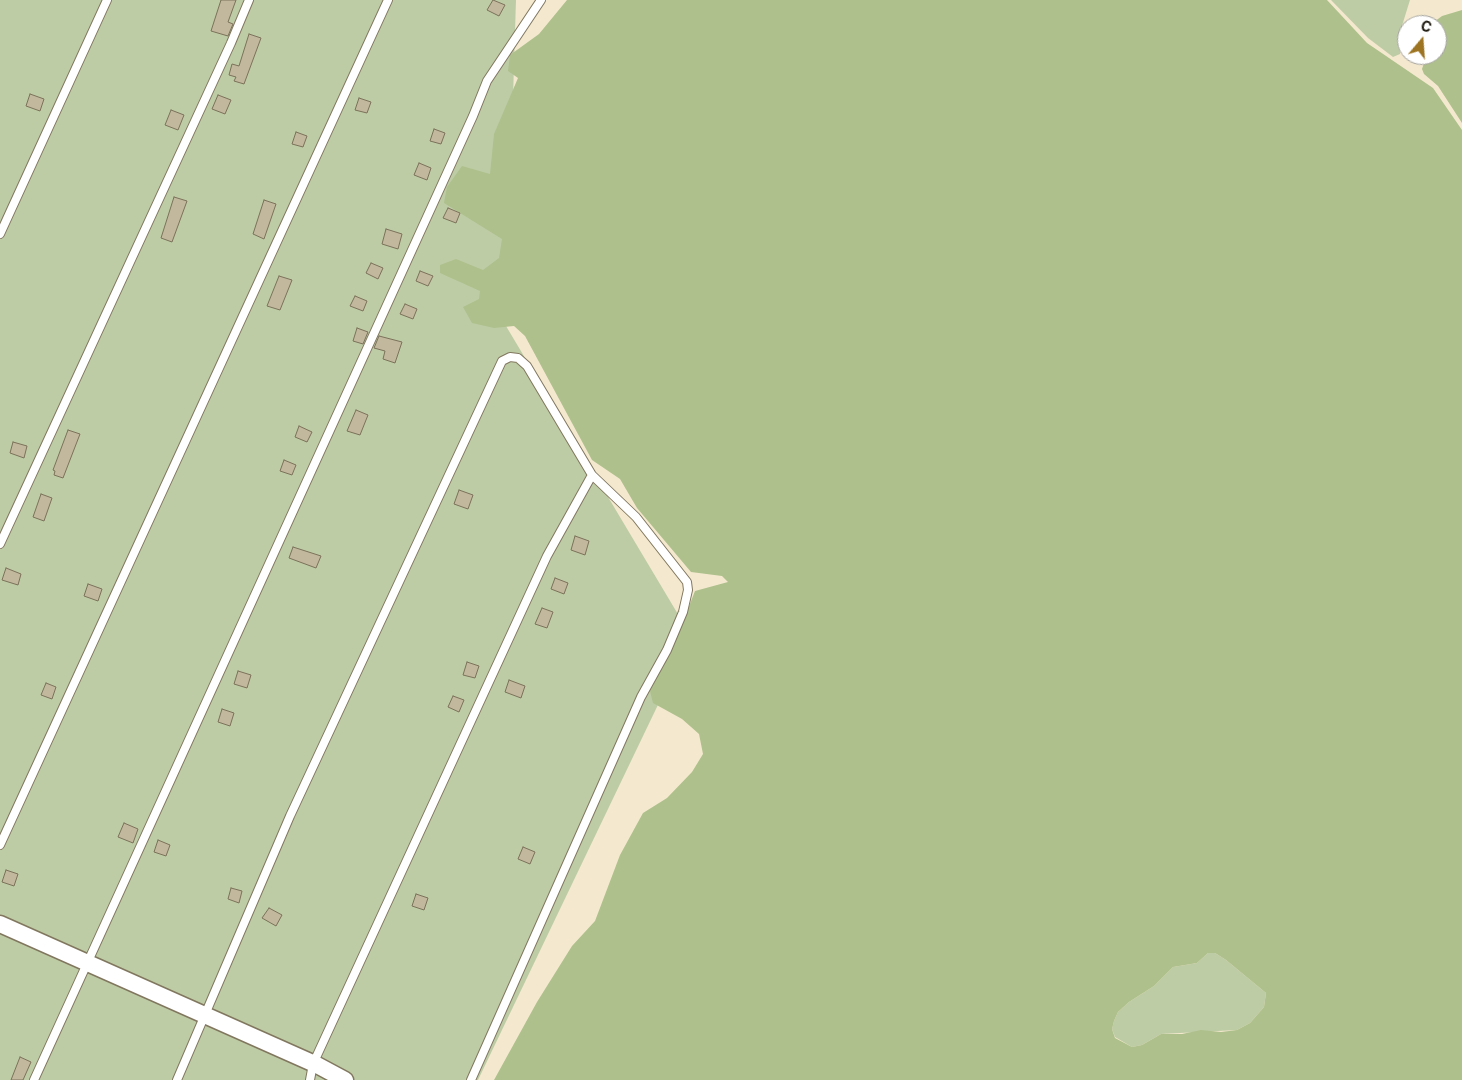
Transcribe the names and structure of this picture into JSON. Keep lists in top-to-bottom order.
{
  "north": "top"
}
